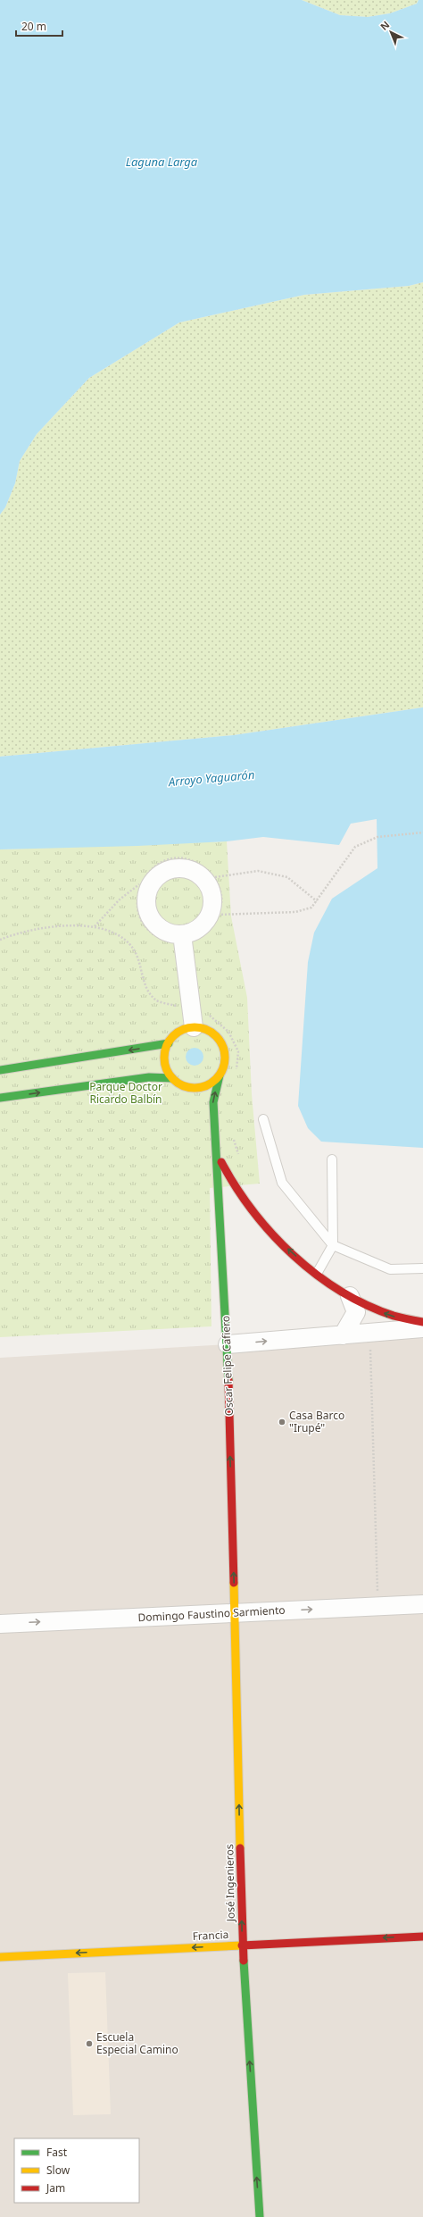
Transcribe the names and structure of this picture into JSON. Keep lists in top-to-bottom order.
{
  "streets": {
    "street": [
      "Oscar Felipe Cafiero",
      "Domingo Faustino Sarmiento",
      "José Ingenieros",
      "Francia"
    ]
  },
  "crossings": [
    ["Oscar Felipe Cafiero", "Domingo Faustino Sarmiento"],
    ["Oscar Felipe Cafiero", "José Ingenieros"],
    ["Domingo Faustino Sarmiento", "José Ingenieros"],
    ["José Ingenieros", "Francia"]
  ],
  "one_way": [
    "Oscar Felipe Cafiero",
    "Domingo Faustino Sarmiento",
    "José Ingenieros",
    "Francia"
  ],
  "water": ["Laguna Larga", "Arroyo Yaguarón"],
  "parks": ["Parque Doctor Ricardo Balbín"],
  "places": ["Casa Barco \"Irupé\"", "Escuela Especial Camino"],
  "legend": ["Fast", "Slow", "Jam"],
  "scale_bar": "20 m",
  "north": "top left"
}
